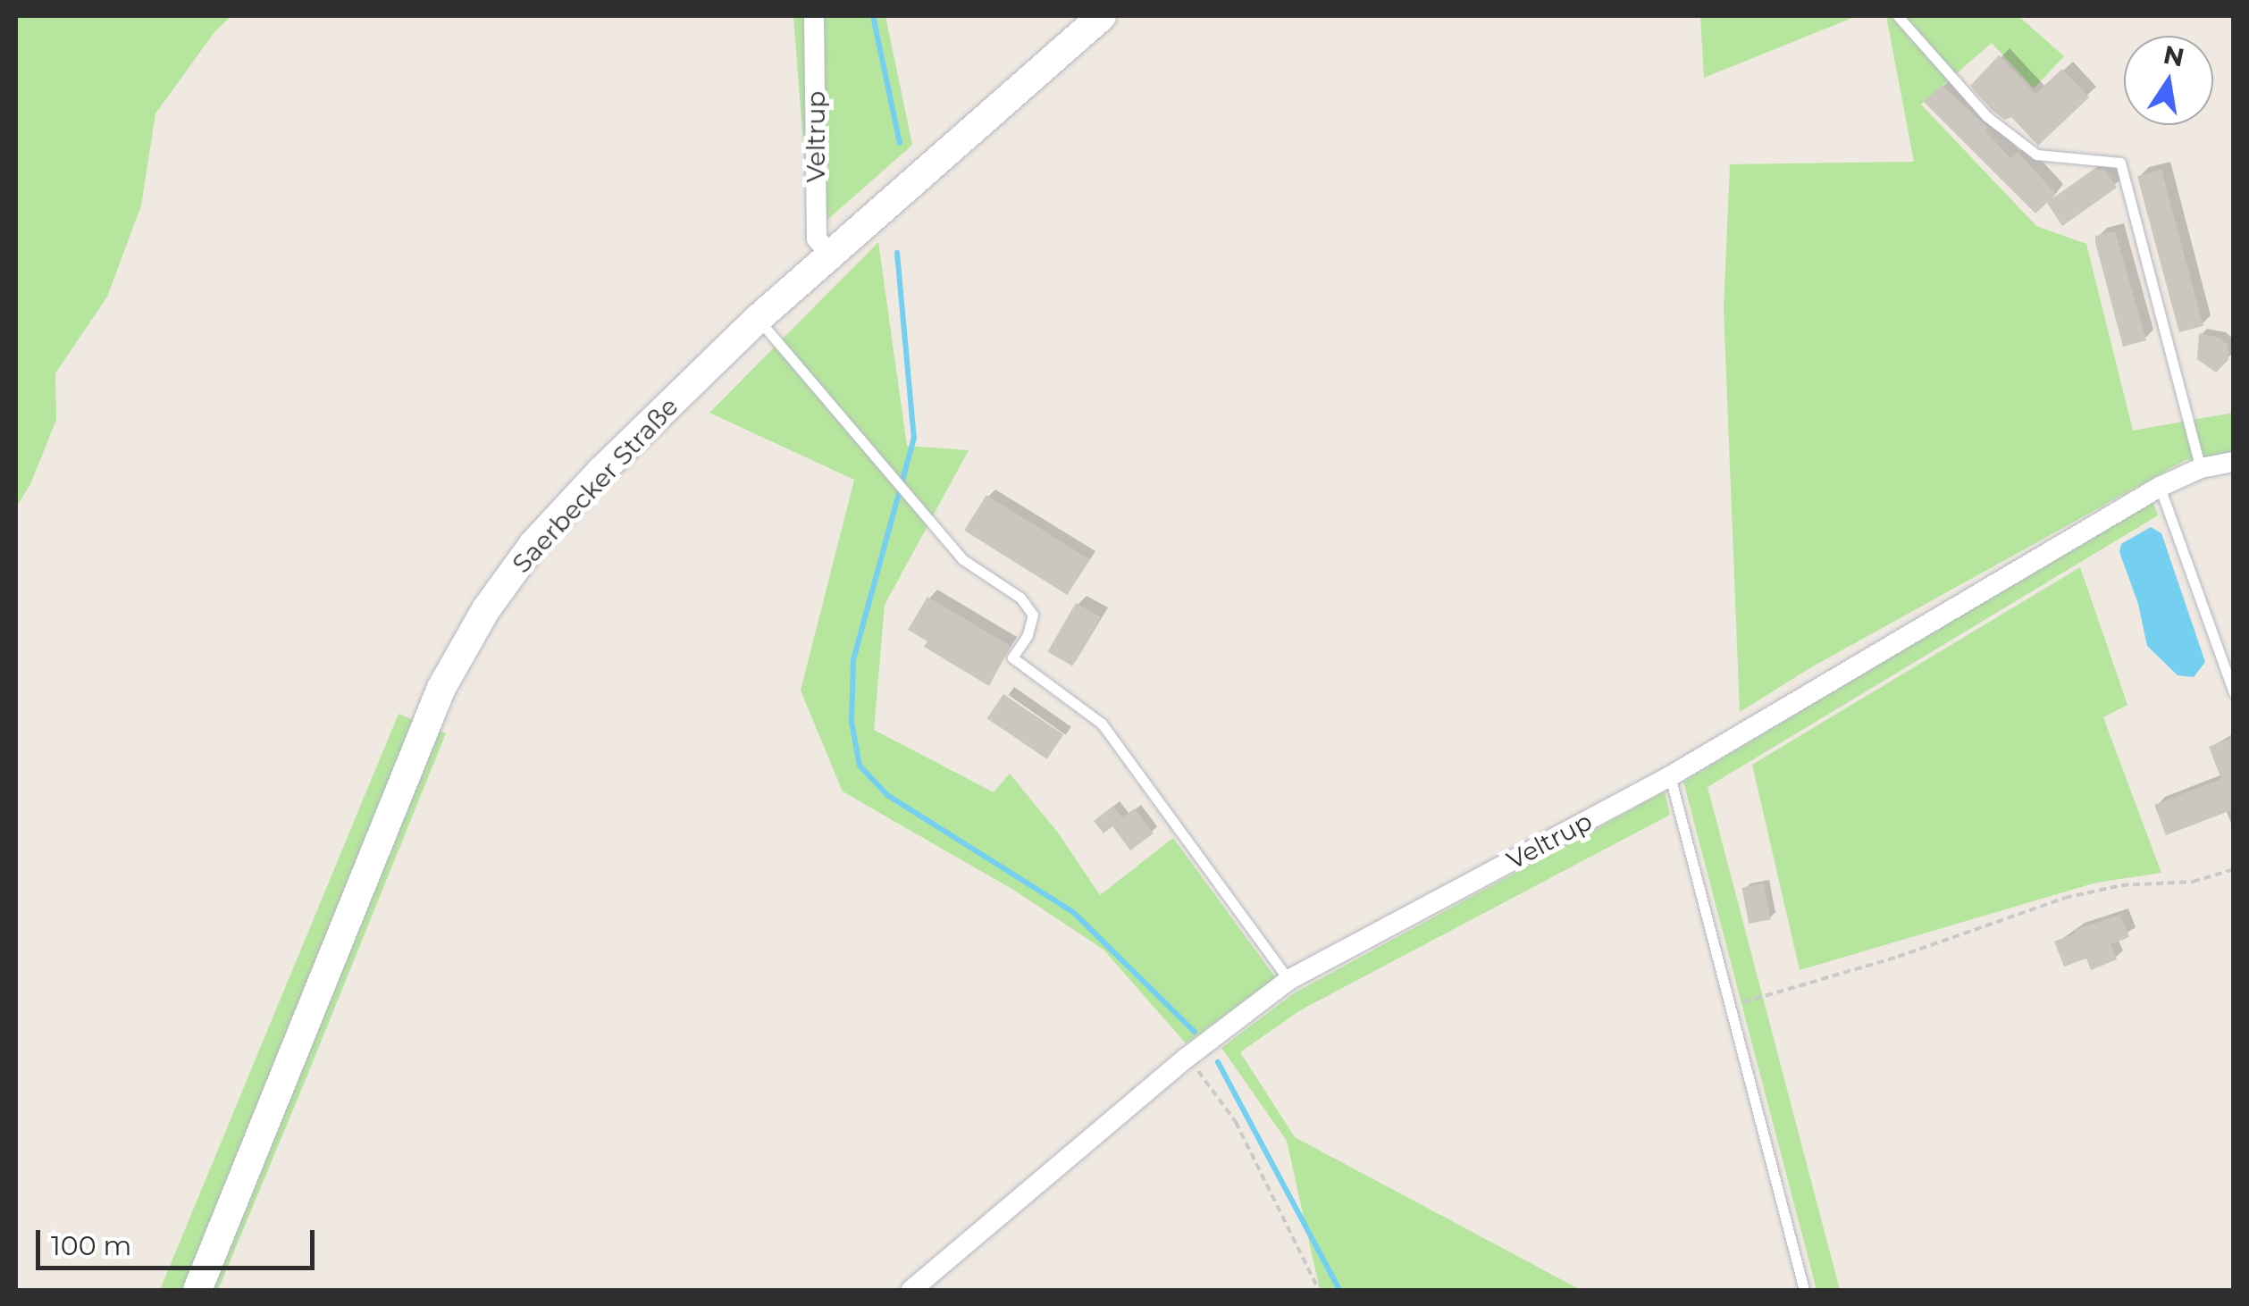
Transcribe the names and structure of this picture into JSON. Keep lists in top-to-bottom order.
{
  "streets": {
    "main road": ["Saerbecker Straße"],
    "street": ["Veltrup"]
  },
  "crossings": [
    ["Veltrup", "Saerbecker Straße"]
  ],
  "scale_bar": "100 m",
  "north": "top"
}
